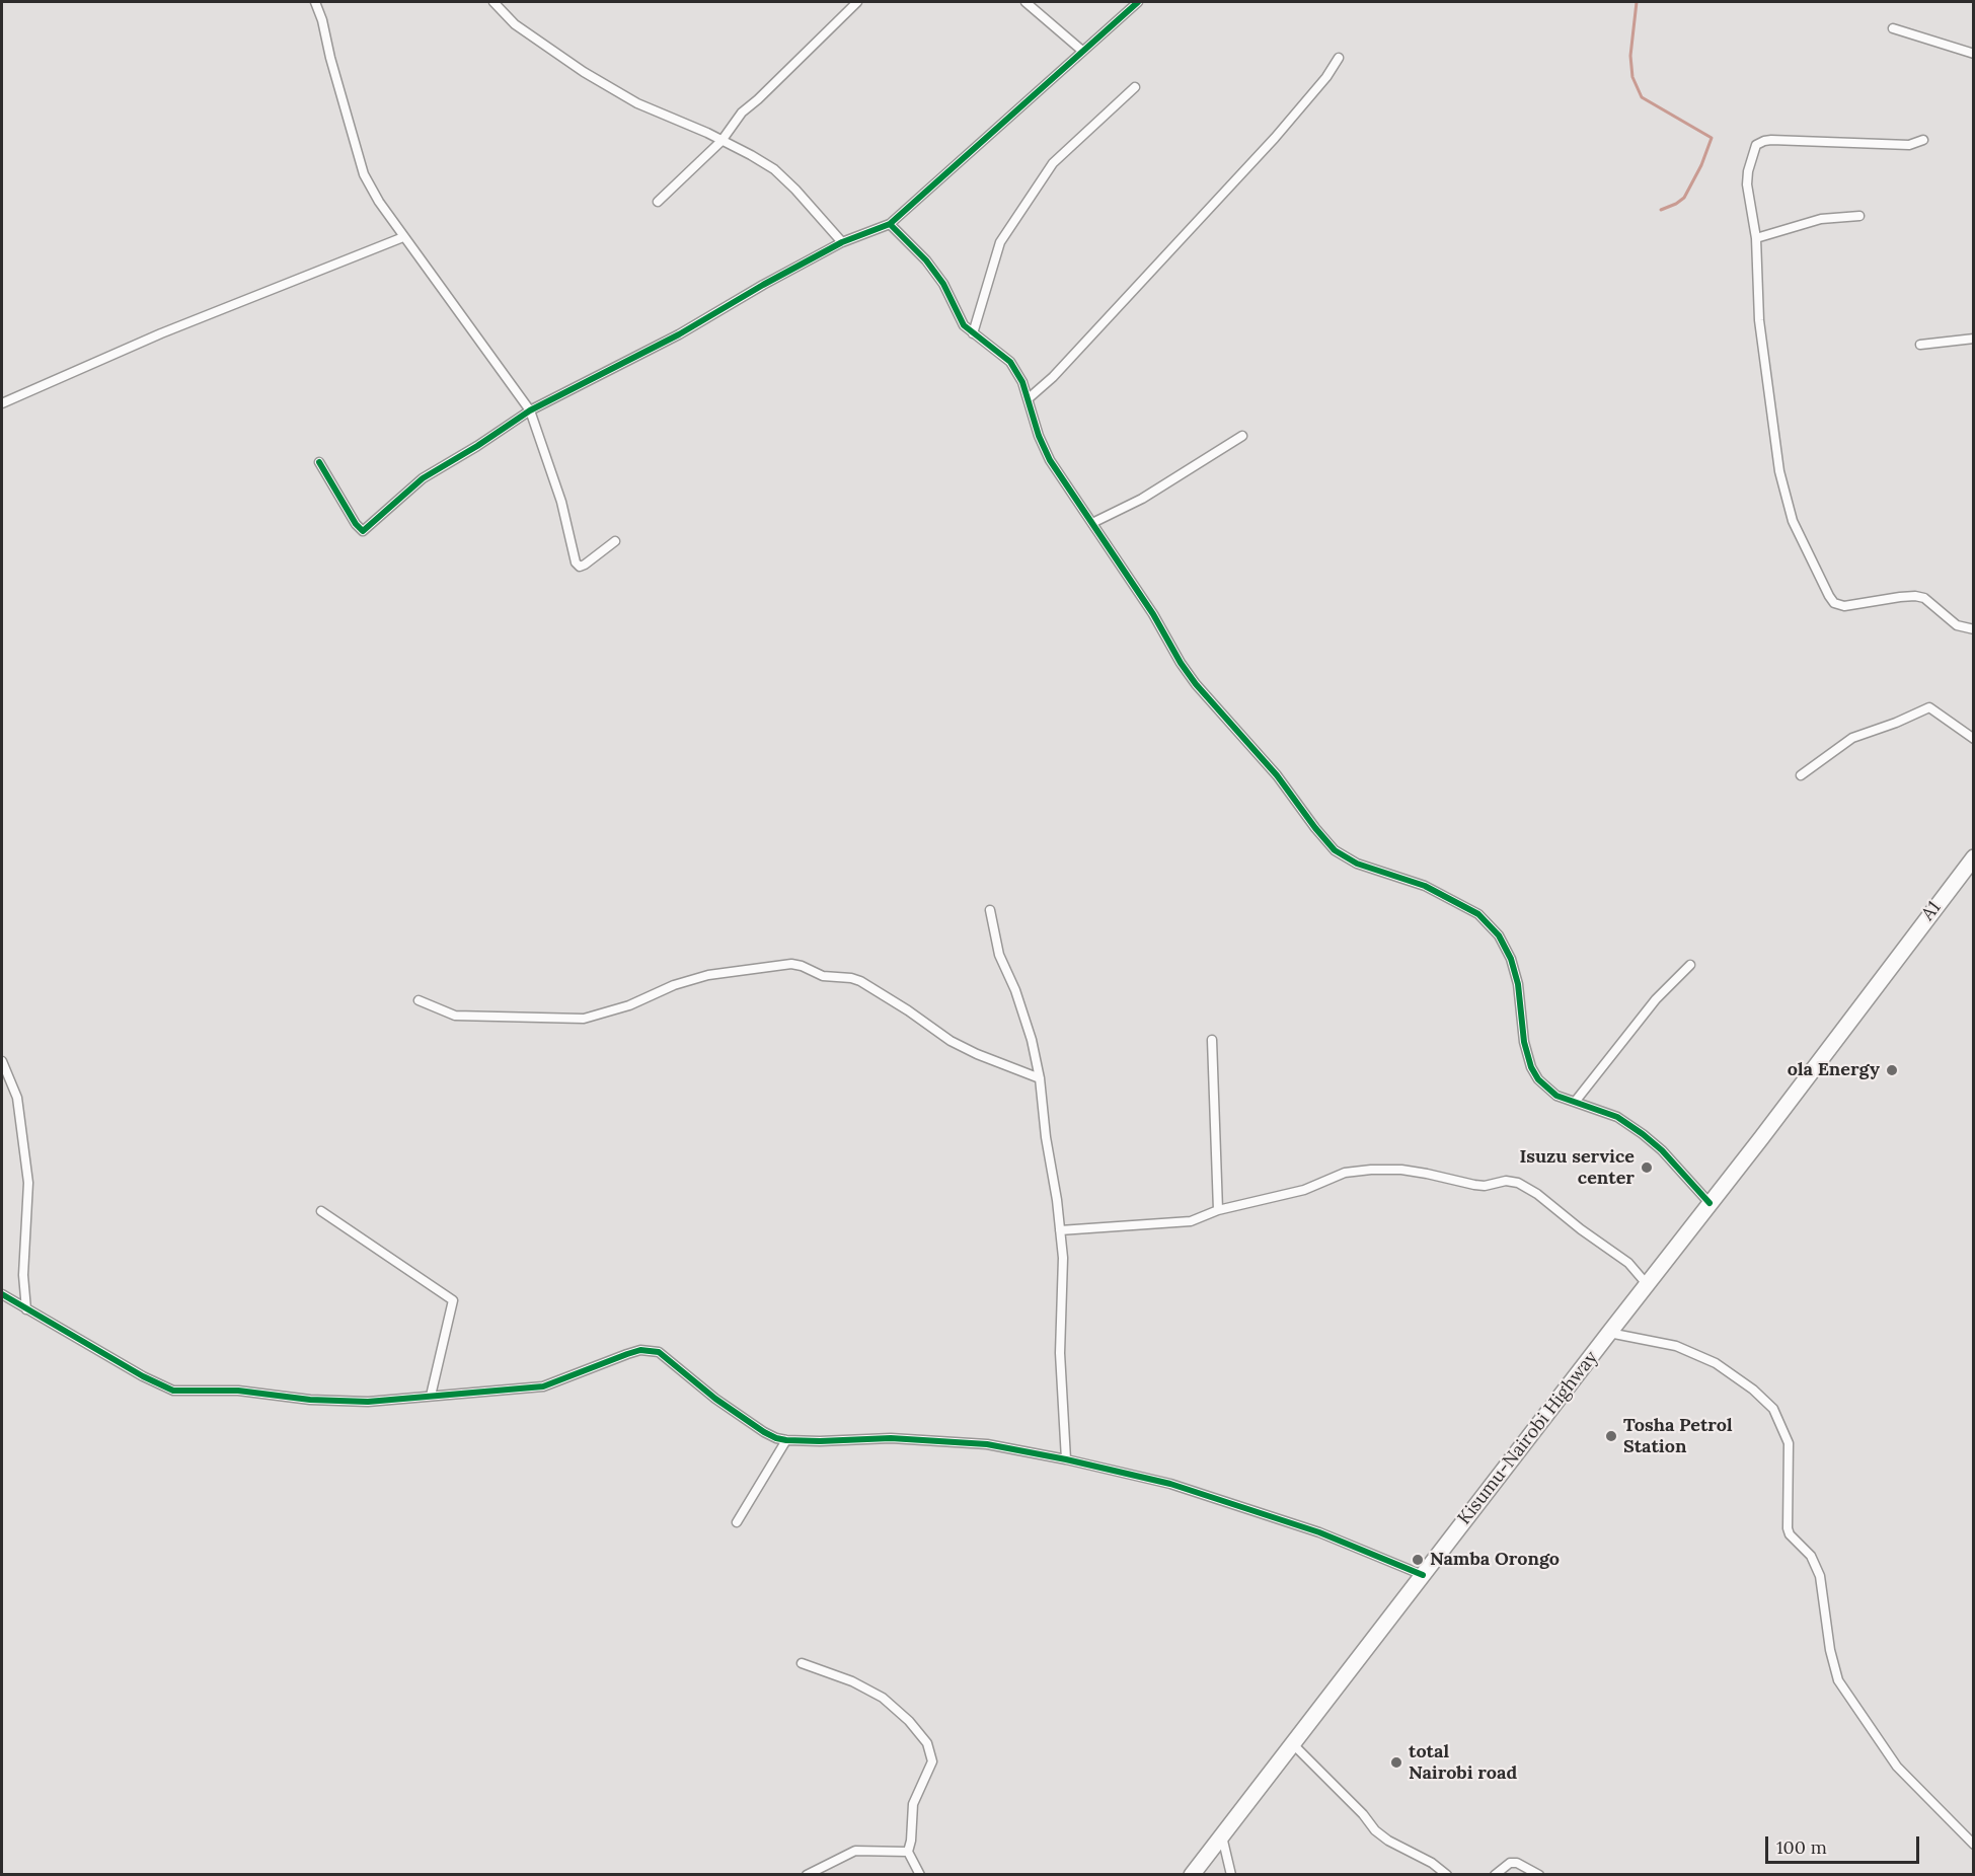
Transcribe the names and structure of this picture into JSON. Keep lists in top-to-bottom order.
{
  "streets": {
    "highway": ["A1", "Kisumu-Nairobi Highway"]
  },
  "crossings": [
    ["A1", "Kisumu-Nairobi Highway"]
  ],
  "places": [
    "ola Energy",
    "Isuzu service center",
    "Tosha Petrol Station",
    "Namba Orongo",
    "total Nairobi road"
  ],
  "scale_bar": "100 m"
}
